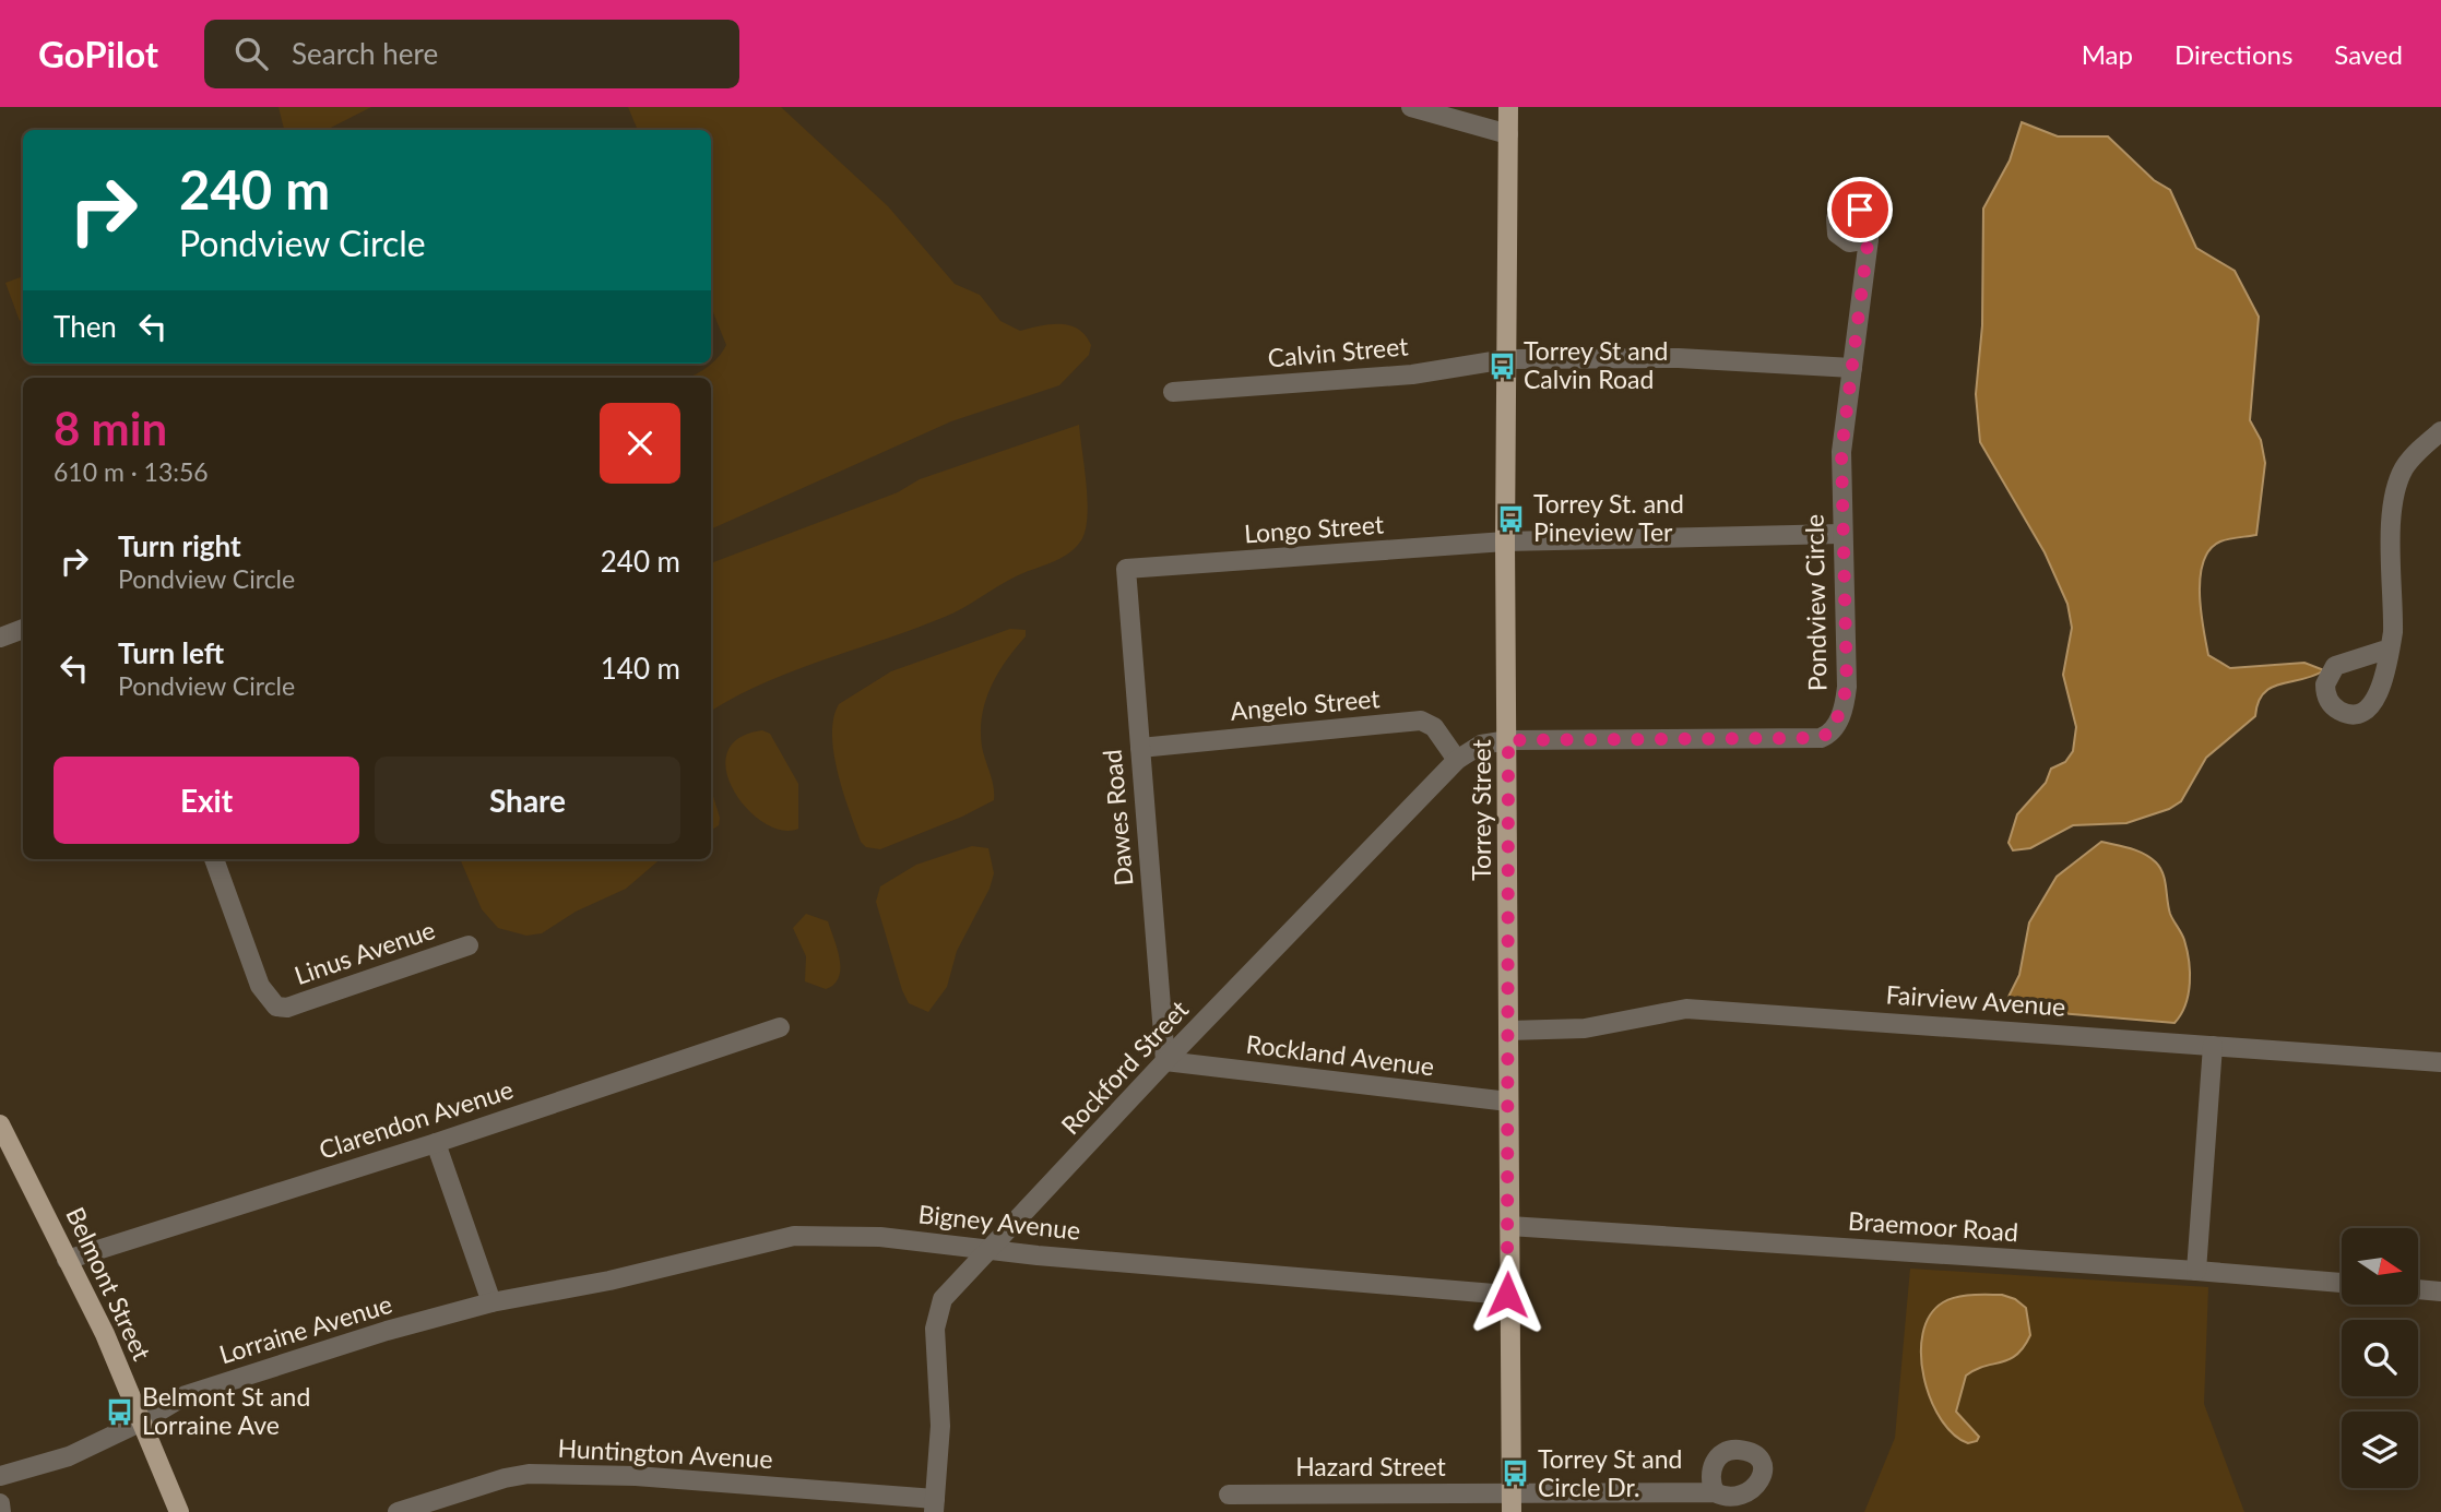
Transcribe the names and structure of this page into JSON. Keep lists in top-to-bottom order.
{
  "streets": {
    "main road": ["Torrey Street", "Belmont Street"],
    "street": [
      "Calvin Street",
      "Longo Street",
      "Pondview Circle",
      "Angelo Street",
      "Dawes Road",
      "Linus Avenue",
      "Fairview Avenue",
      "Rockland Avenue",
      "Rockford Street",
      "Clarendon Avenue",
      "Bigney Avenue",
      "Braemoor Road",
      "Lorraine Avenue",
      "Huntington Avenue",
      "Hazard Street"
    ]
  },
  "crossings": [
    ["Calvin Street", "Pondview Circle"],
    ["Calvin Street", "Torrey Street"],
    ["Longo Street", "Pondview Circle"],
    ["Longo Street", "Torrey Street"],
    ["Longo Street", "Dawes Road"],
    ["Pondview Circle", "Torrey Street"],
    ["Pondview Circle", "Rockford Street"],
    ["Angelo Street", "Dawes Road"],
    ["Angelo Street", "Rockford Street"],
    ["Torrey Street", "Fairview Avenue"],
    ["Torrey Street", "Rockland Avenue"],
    ["Torrey Street", "Rockford Street"],
    ["Torrey Street", "Bigney Avenue"],
    ["Torrey Street", "Braemoor Road"],
    ["Torrey Street", "Hazard Street"],
    ["Dawes Road", "Rockland Avenue"],
    ["Dawes Road", "Rockford Street"],
    ["Rockland Avenue", "Rockford Street"],
    ["Rockford Street", "Bigney Avenue"],
    ["Rockford Street", "Huntington Avenue"],
    ["Clarendon Avenue", "Belmont Street"],
    ["Bigney Avenue", "Lorraine Avenue"],
    ["Belmont Street", "Lorraine Avenue"]
  ],
  "places": {
    "bus stop": [
      "Torrey St and Calvin Road",
      "Torrey St. and Pineview Ter",
      "Belmont St and Lorraine Ave",
      "Torrey St and Circle Dr."
    ]
  },
  "north": "right",
  "page": {
    "header": "GoPilot",
    "search": "Search here",
    "nav": ["Map", "Directions", "Saved"],
    "turn": ["240 m", "Pondview Circle"],
    "then": "Then",
    "heading": ["8 min", "610 m · 13:56"],
    "list": [
      {
        "name": "Turn right",
        "note": "Pondview Circle",
        "value": "240 m"
      },
      {
        "name": "Turn left",
        "note": "Pondview Circle",
        "value": "140 m"
      }
    ],
    "buttons": ["Exit", "Share"]
  }
}
